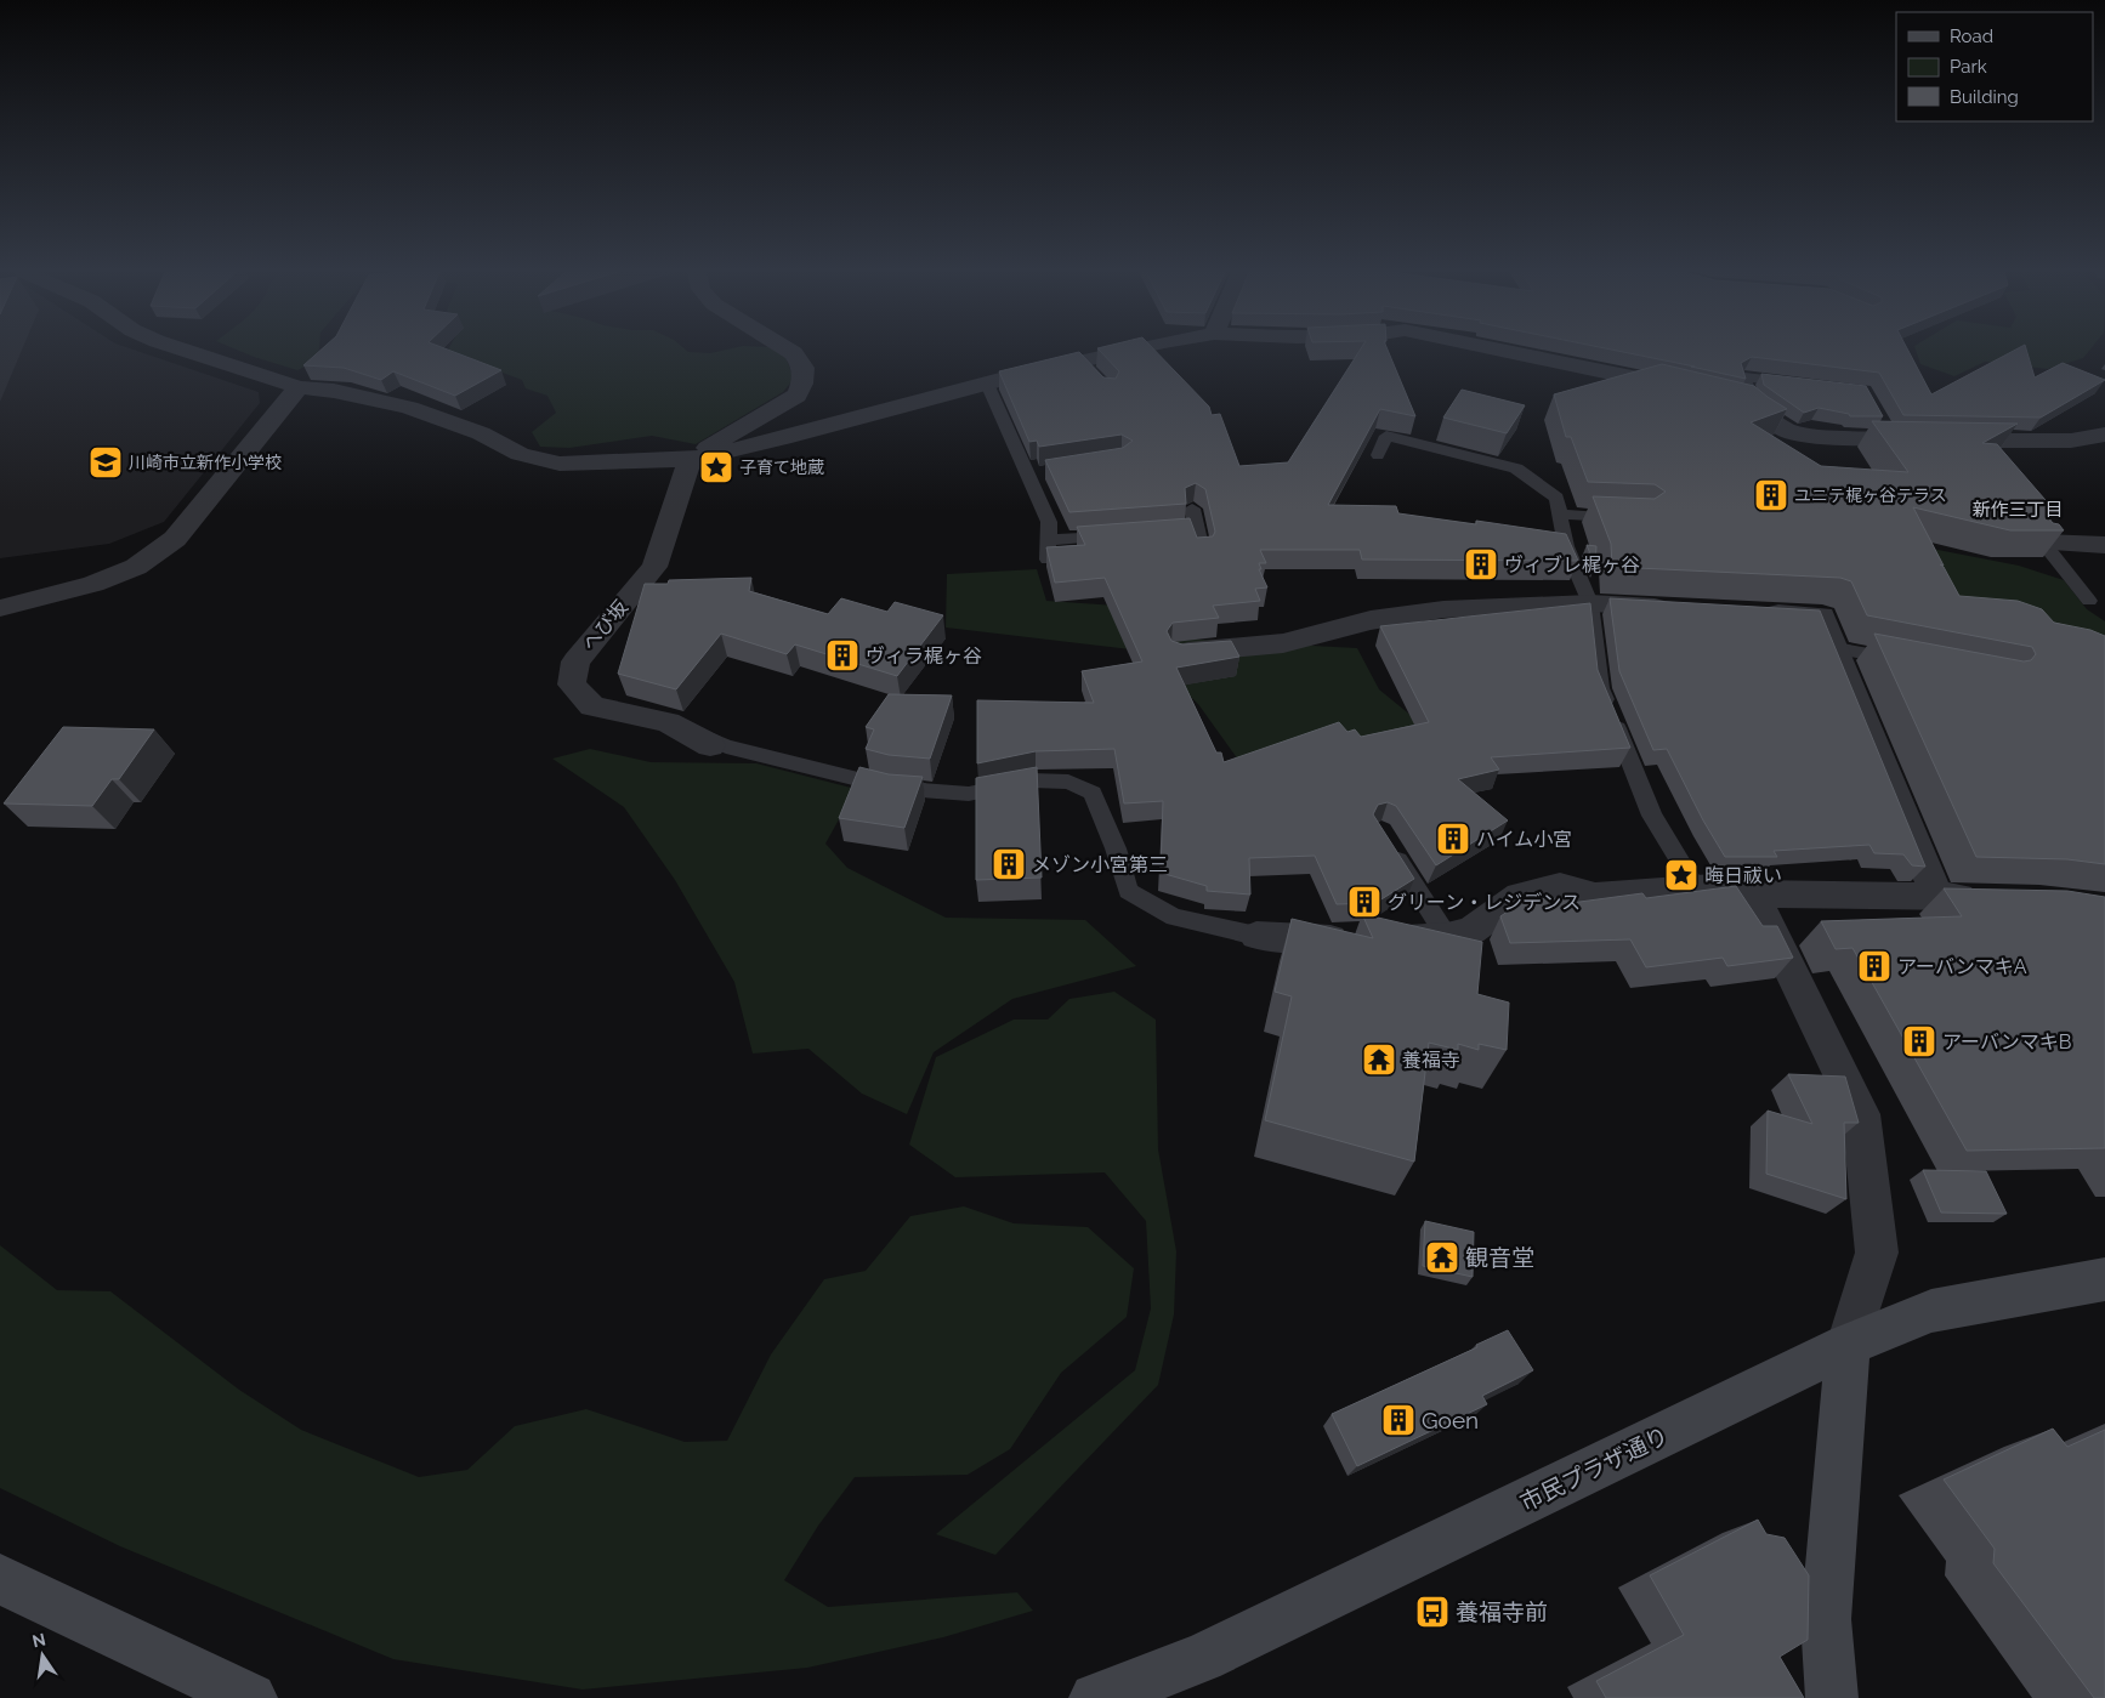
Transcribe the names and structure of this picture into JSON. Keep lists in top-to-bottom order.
{
  "streets": {
    "street": ["へび坂", "市民プラザ通り"]
  },
  "districts": ["新作三丁目"],
  "places": {
    "school or university": ["川崎市立新作小学校"],
    "place": ["子育て地蔵", "晦日祓い"],
    "building": [
      "ユニテ梶ヶ谷テラス",
      "ヴィブレ梶ヶ谷",
      "ヴィラ梶ヶ谷",
      "ハイム小宮",
      "メゾン小宮第三",
      "グリーン・レジデンス",
      "アーバンマキA",
      "アーバンマキB",
      "Goen"
    ],
    "temple": ["養福寺", "観音堂"],
    "bus stop": ["養福寺前"]
  },
  "legend": ["Road", "Park", "Building"],
  "north": "top"
}
